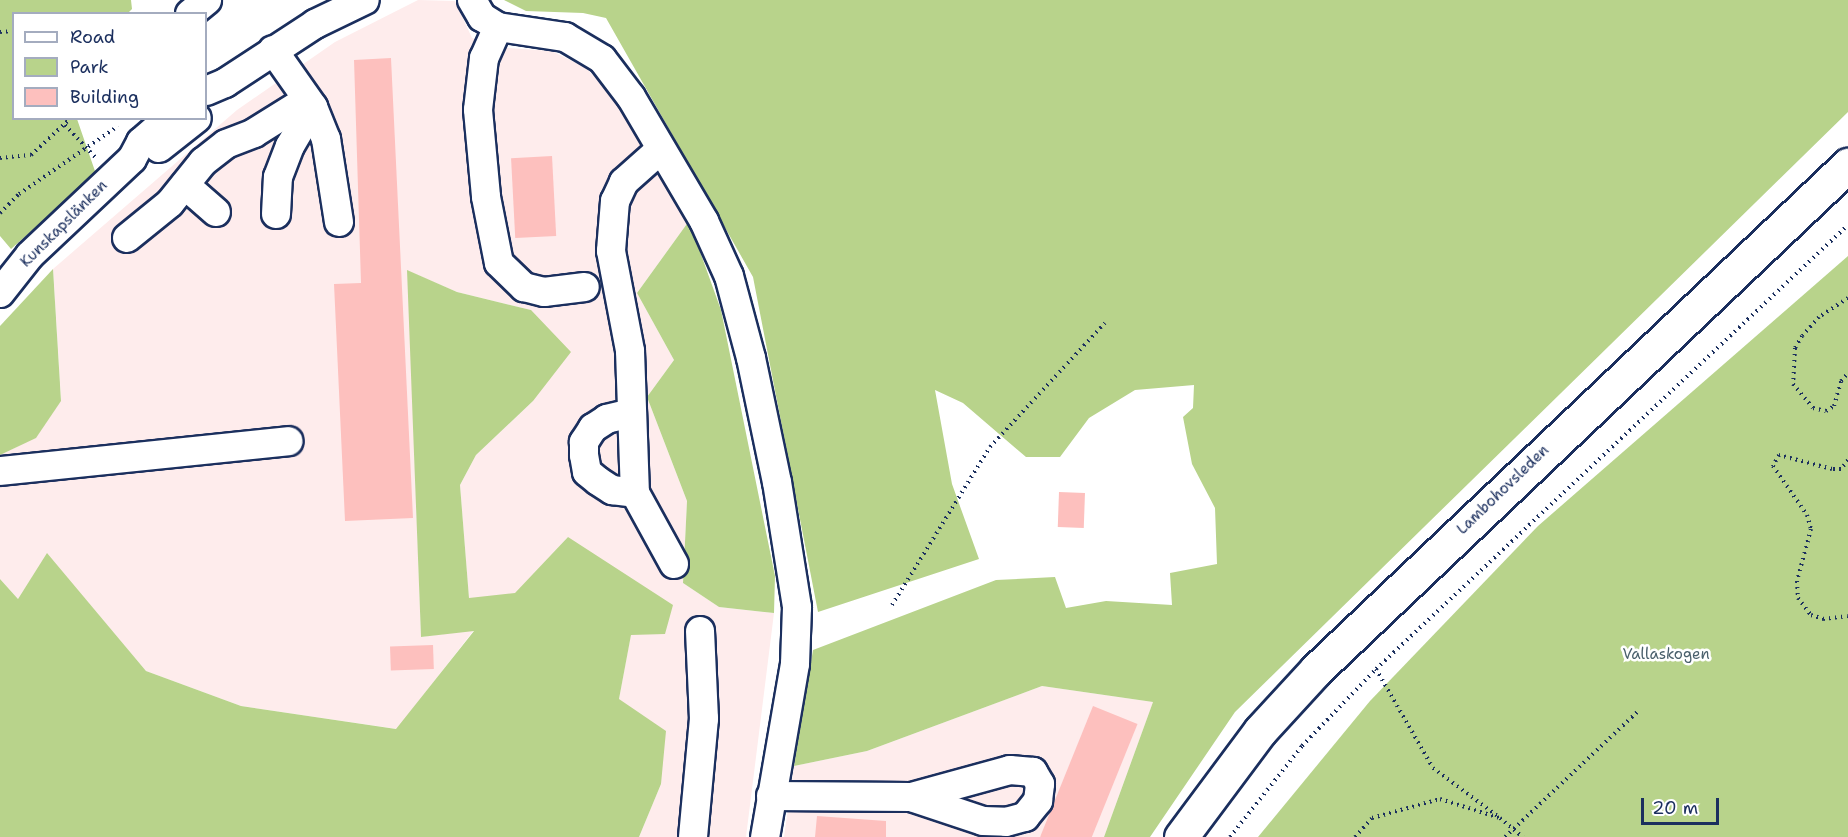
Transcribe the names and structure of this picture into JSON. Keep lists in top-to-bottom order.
{
  "streets": {
    "main road": ["Lambohovsleden"],
    "street": ["Kunskapslänken"]
  },
  "parks": ["Vallaskogen"],
  "legend": ["Road", "Park", "Building"],
  "scale_bar": "20 m"
}
